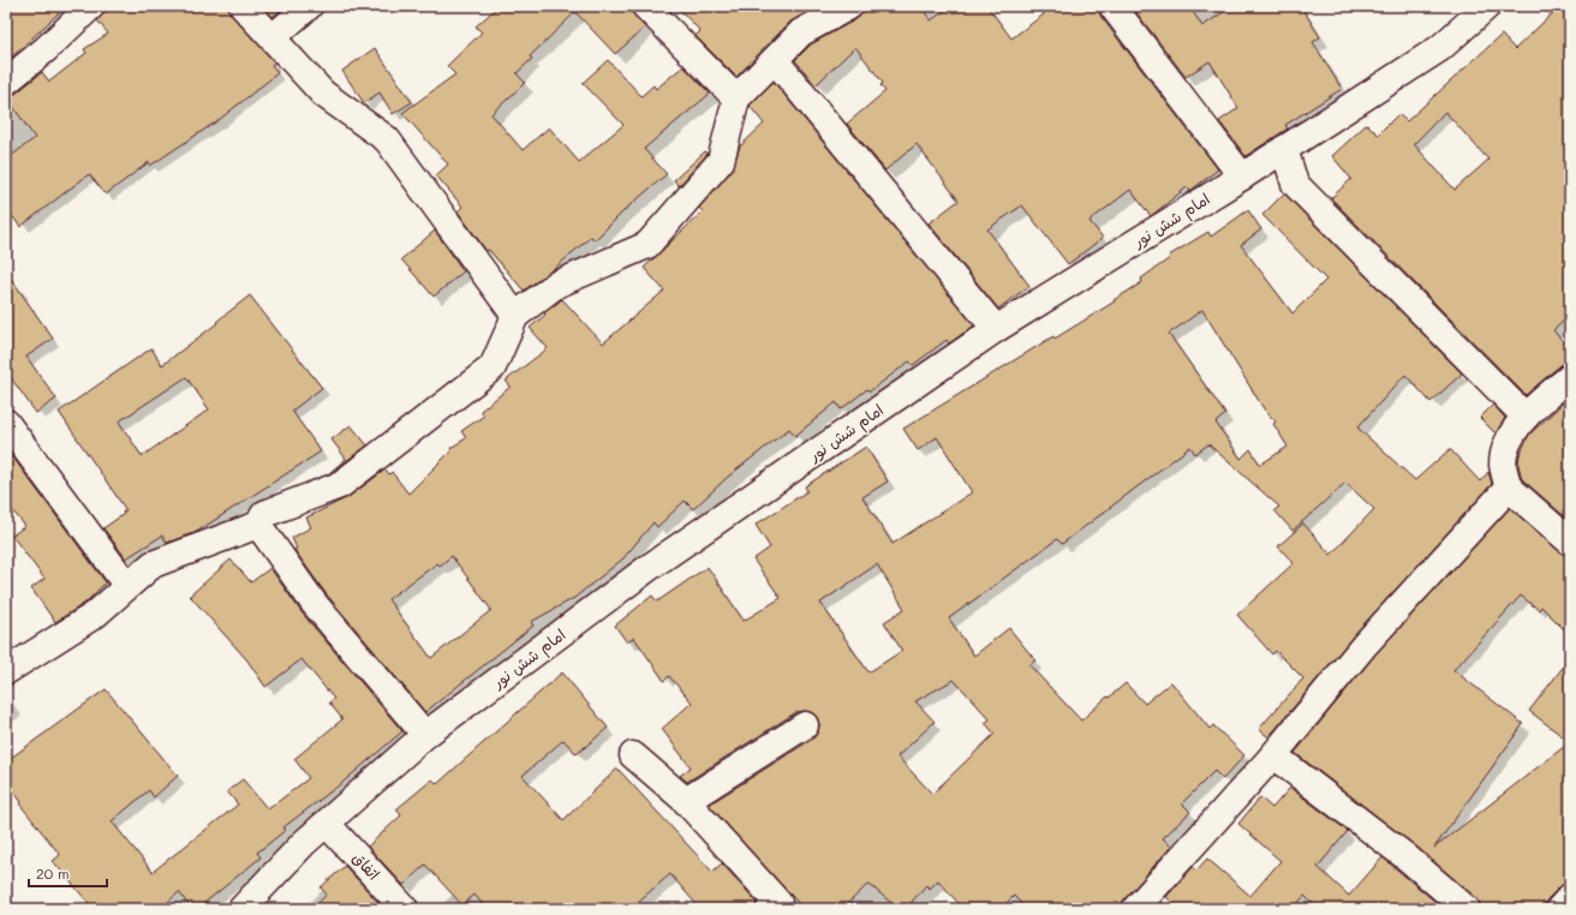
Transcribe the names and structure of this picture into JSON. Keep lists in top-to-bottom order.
{
  "streets": {
    "street": ["امام شش نور", "اتفاق"]
  },
  "crossings": [
    ["امام شش نور", "اتفاق"]
  ],
  "scale_bar": "20 m"
}
